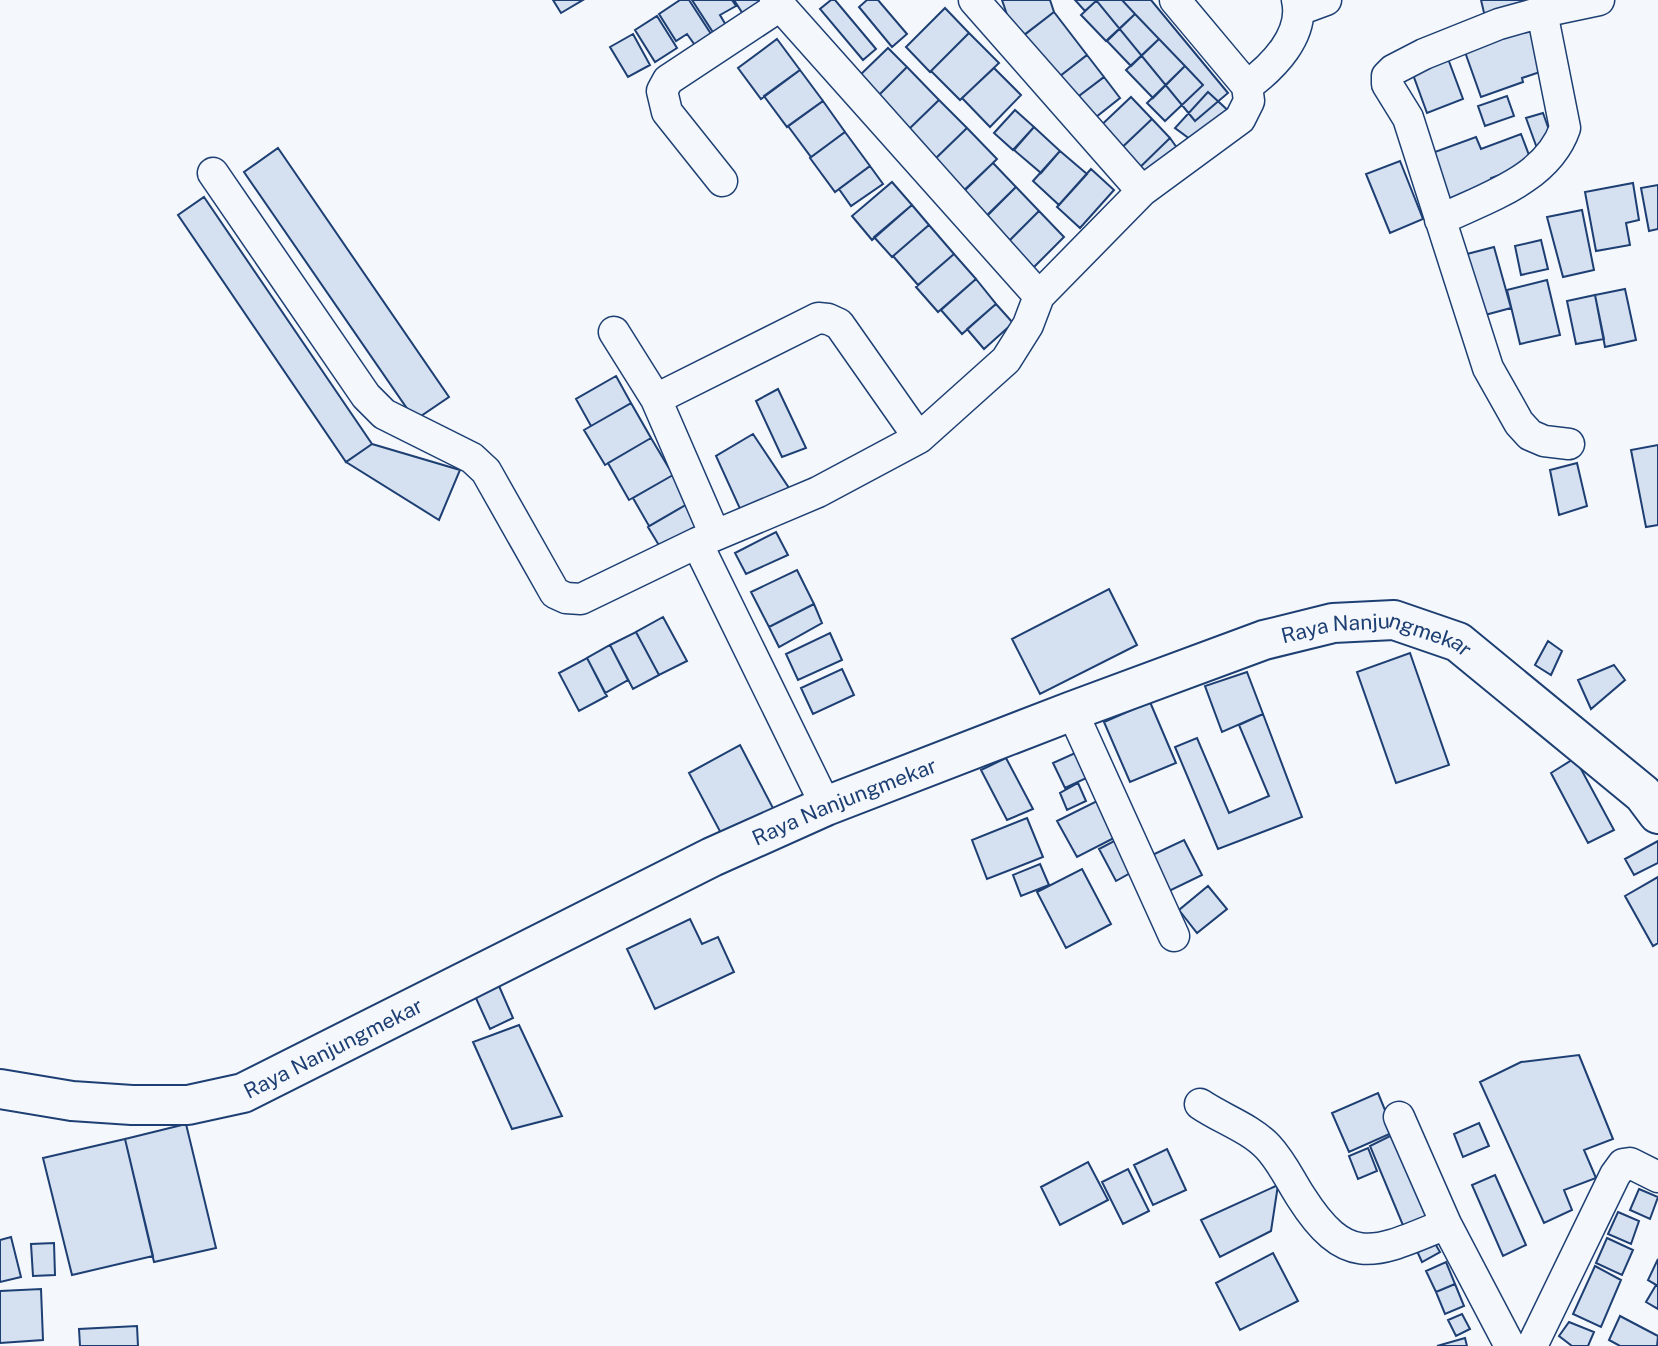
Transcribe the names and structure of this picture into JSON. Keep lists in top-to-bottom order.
{
  "streets": {
    "street": ["Raya Nanjungmekar"]
  }
}
